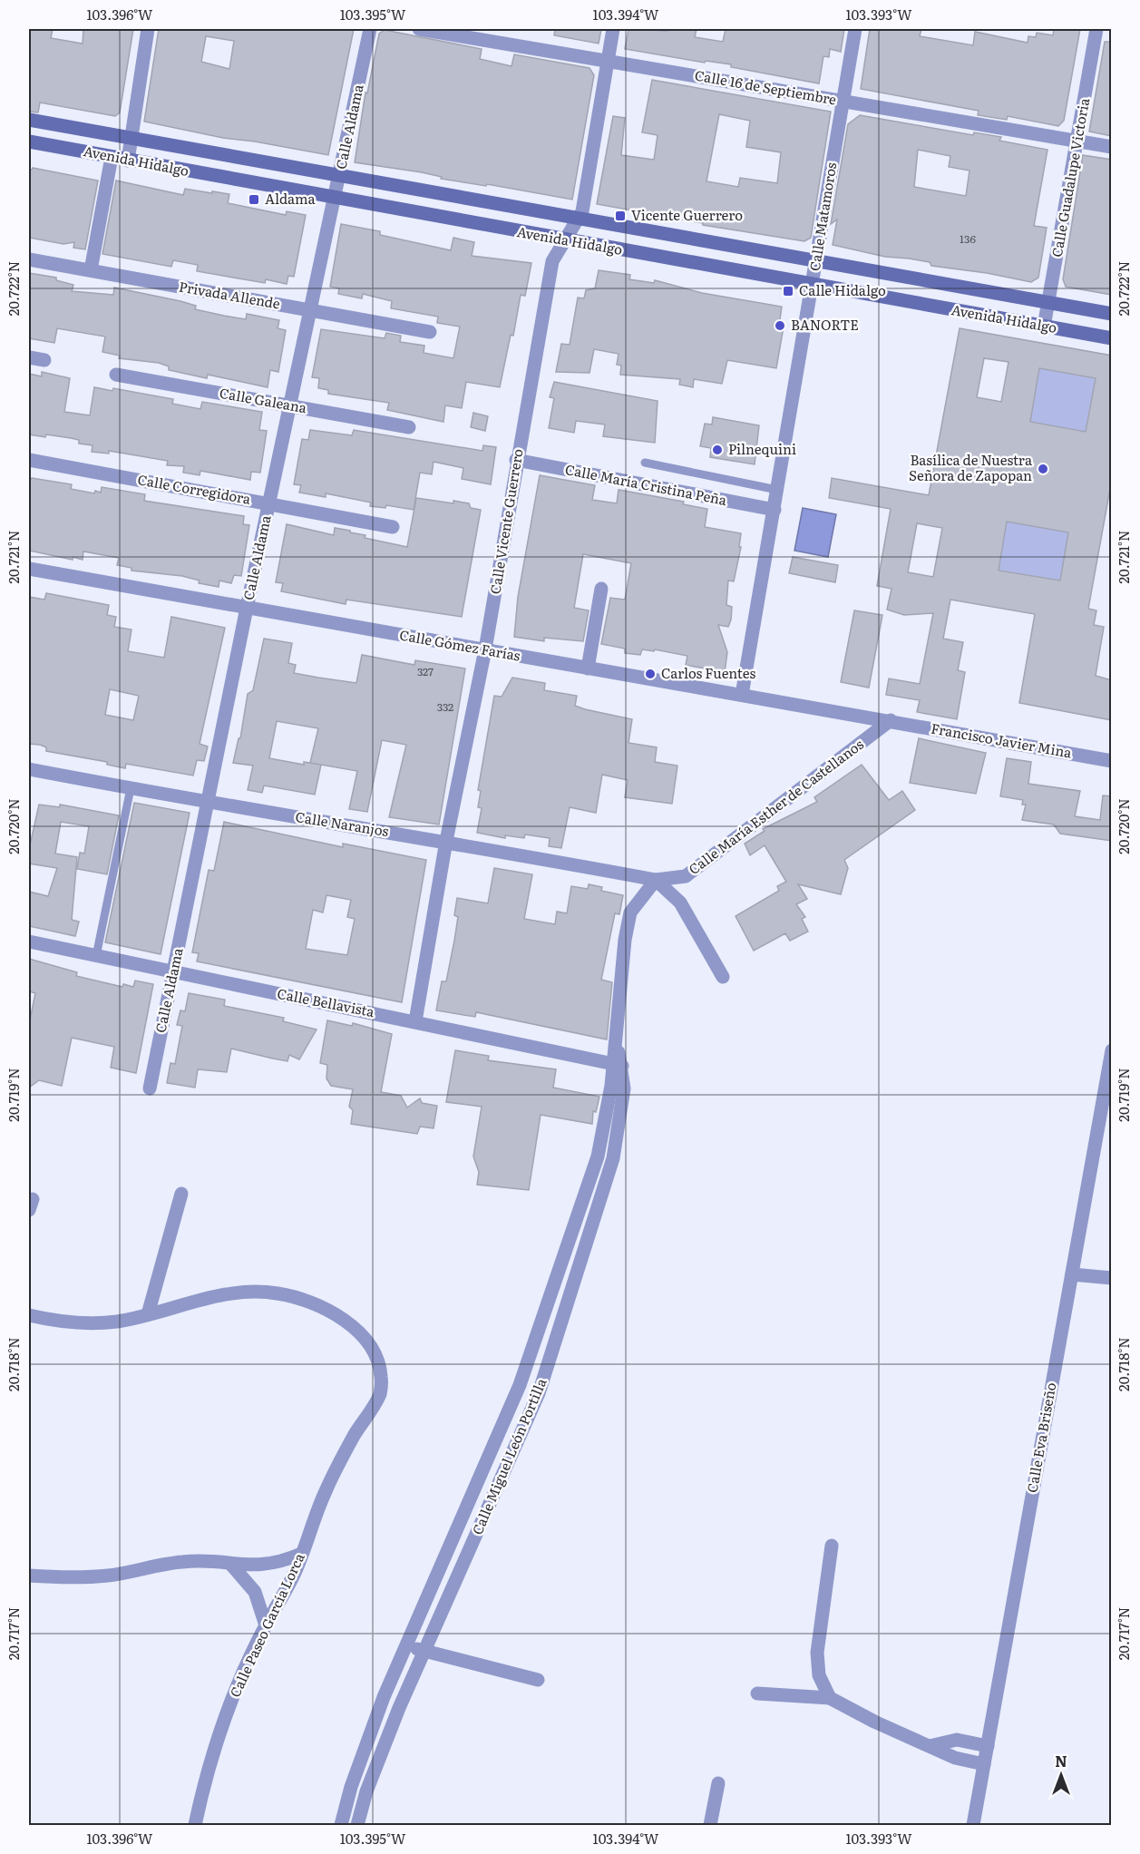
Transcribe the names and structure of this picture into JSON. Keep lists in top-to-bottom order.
{
  "streets": {
    "main road": ["Avenida Hidalgo"],
    "street": [
      "Calle 16 de Septiembre",
      "Calle Aldama",
      "Calle Guadalupe Victoria",
      "Calle Matamoros",
      "Privada Allende",
      "Calle Galeana",
      "Calle María Cristina Peña",
      "Calle Corregidora",
      "Calle Vicente Guerrero",
      "Calle Gómez Farías",
      "Francisco Javier Mina",
      "Calle María Esther de Castellanos",
      "Calle Naranjos",
      "Calle Bellavista",
      "Calle Eva Briseño",
      "Calle Miguel León Portilla",
      "Calle Paseo García Lorca"
    ]
  },
  "crossings": [
    ["Calle 16 de Septiembre", "Calle Guadalupe Victoria"],
    ["Calle 16 de Septiembre", "Calle Matamoros"],
    ["Calle 16 de Septiembre", "Calle Vicente Guerrero"],
    ["Calle Aldama", "Avenida Hidalgo"],
    ["Calle Aldama", "Privada Allende"],
    ["Calle Aldama", "Calle Galeana"],
    ["Calle Aldama", "Calle Corregidora"],
    ["Calle Aldama", "Calle Gómez Farías"],
    ["Calle Aldama", "Calle Naranjos"],
    ["Calle Aldama", "Calle Bellavista"],
    ["Avenida Hidalgo", "Calle Guadalupe Victoria"],
    ["Avenida Hidalgo", "Calle Matamoros"],
    ["Avenida Hidalgo", "Calle Vicente Guerrero"],
    ["Calle Matamoros", "Calle María Cristina Peña"],
    ["Calle Matamoros", "Calle Gómez Farías"],
    ["Calle María Cristina Peña", "Calle Vicente Guerrero"],
    ["Calle Vicente Guerrero", "Calle Gómez Farías"],
    ["Calle Vicente Guerrero", "Calle Naranjos"],
    ["Calle Vicente Guerrero", "Calle Bellavista"],
    ["Calle Gómez Farías", "Francisco Javier Mina"],
    ["Calle Gómez Farías", "Calle María Esther de Castellanos"],
    ["Francisco Javier Mina", "Calle María Esther de Castellanos"],
    ["Calle María Esther de Castellanos", "Calle Naranjos"],
    ["Calle María Esther de Castellanos", "Calle Miguel León Portilla"],
    ["Calle Naranjos", "Calle Miguel León Portilla"],
    ["Calle Bellavista", "Calle Miguel León Portilla"]
  ],
  "places": {
    "transit": ["Aldama", "Vicente Guerrero", "Calle Hidalgo"],
    "other": [
      "BANORTE",
      "Pilnequini",
      "Basílica de Nuestra Señora de Zapopan",
      "Carlos Fuentes"
    ]
  },
  "house_numbers": ["136", "327", "332"],
  "north": "top",
  "coordinates": [
    "103.396°W",
    "103.395°W",
    "103.394°W",
    "103.393°W",
    "20.722°N",
    "20.721°N",
    "20.720°N",
    "20.719°N",
    "20.718°N",
    "20.717°N"
  ]
}
